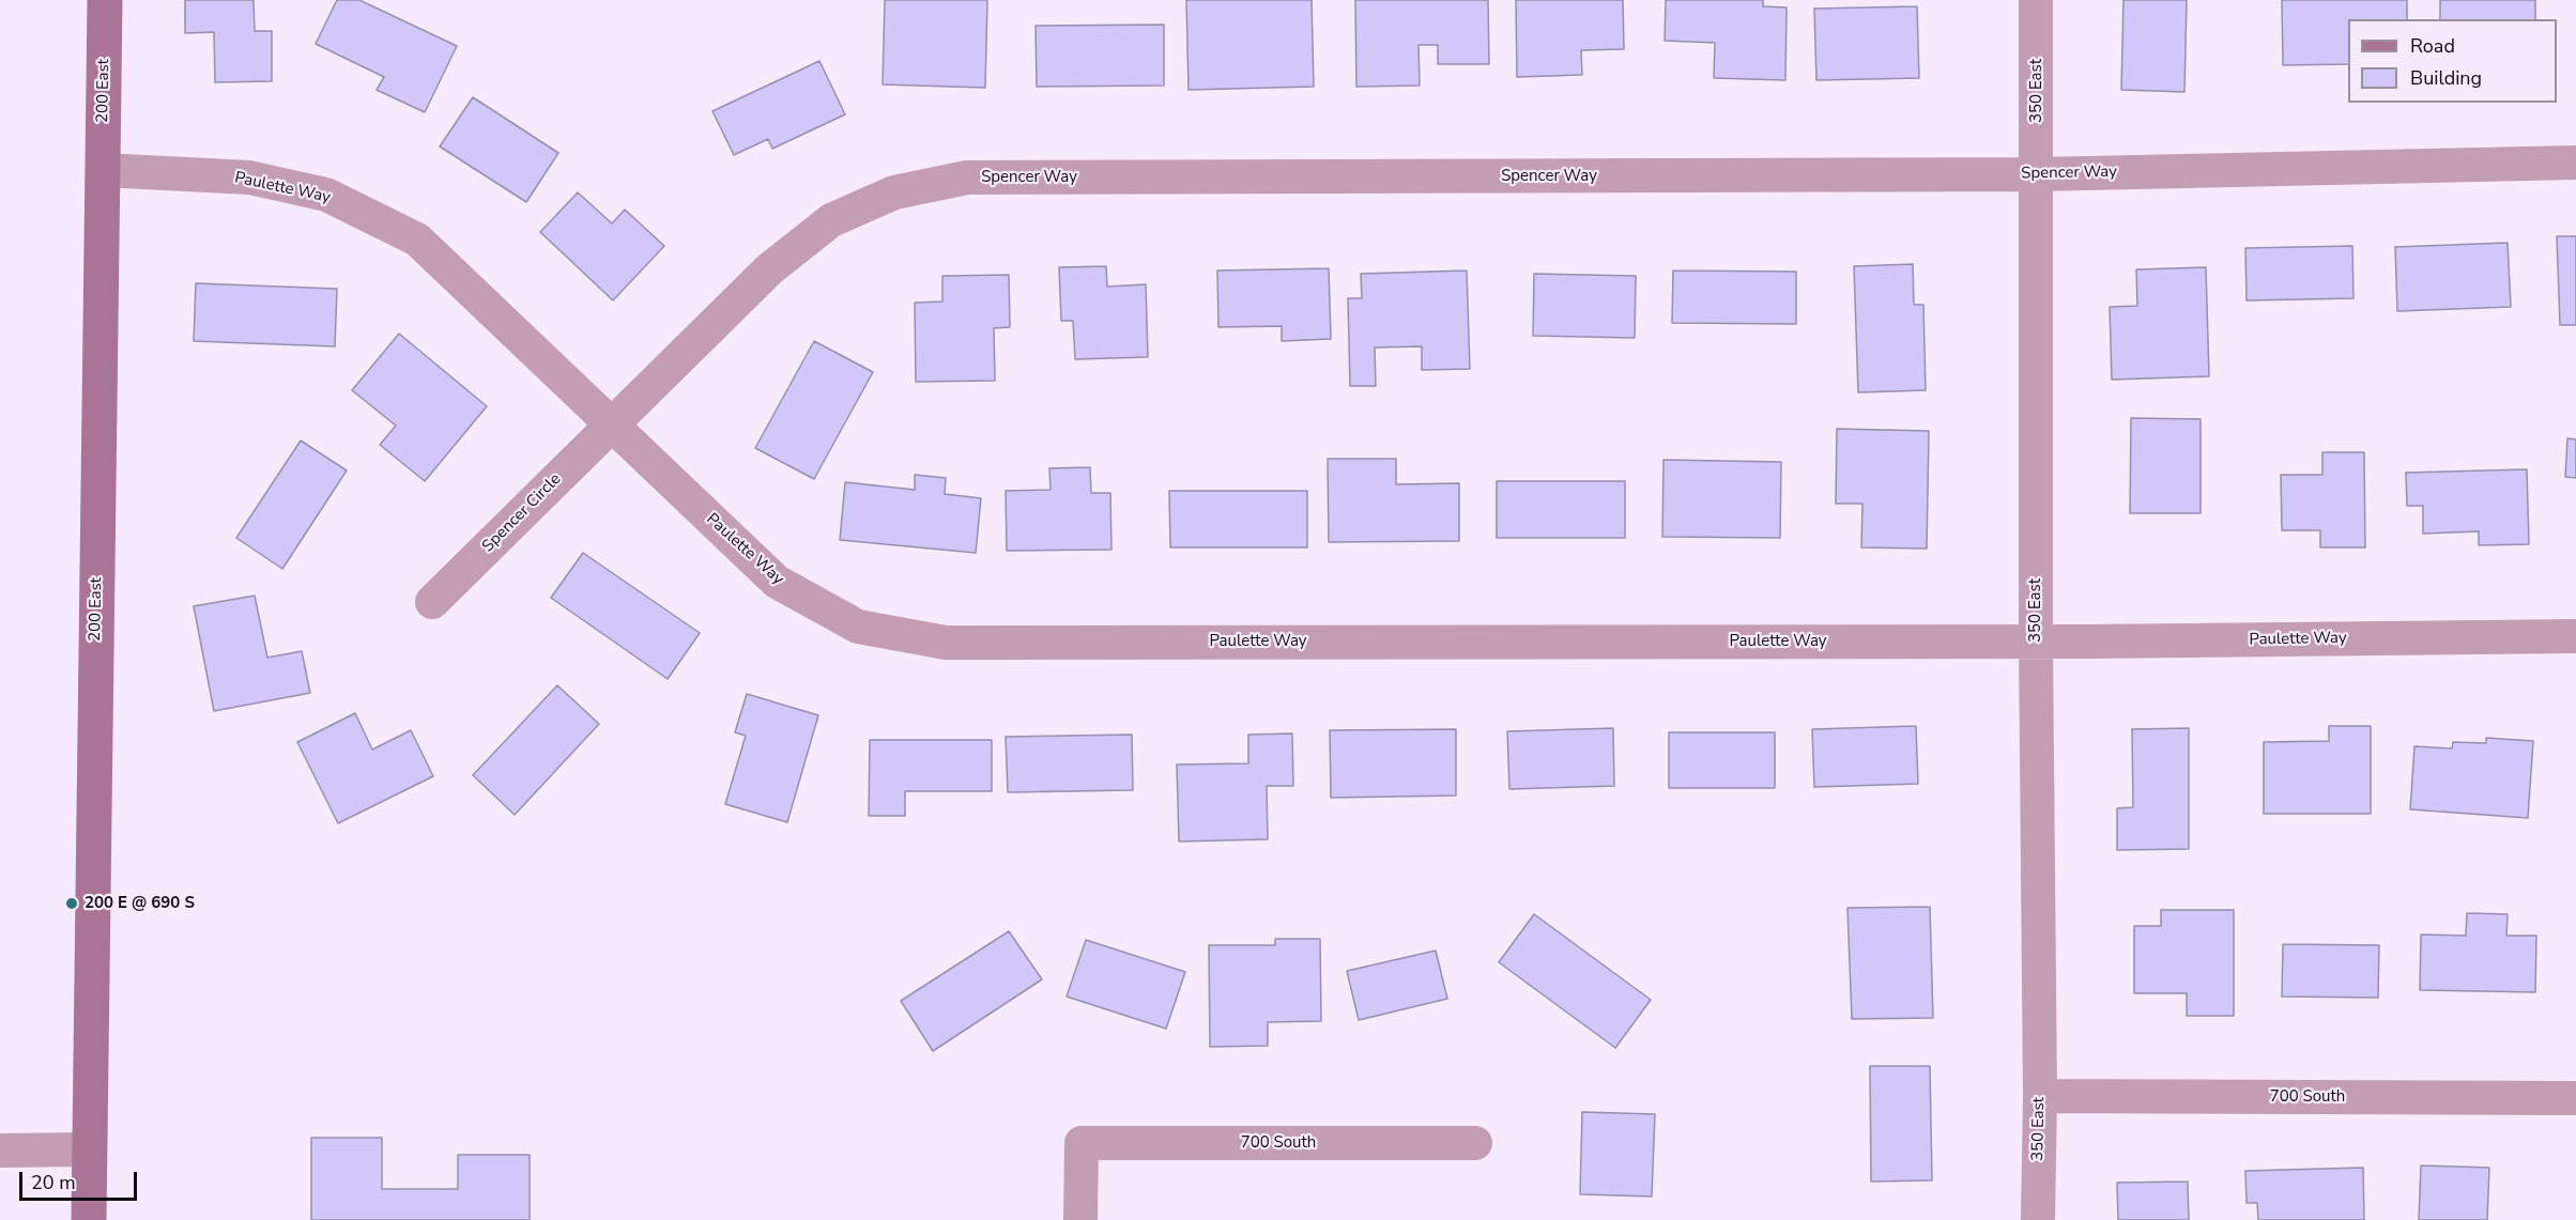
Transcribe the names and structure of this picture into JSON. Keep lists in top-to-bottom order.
{
  "streets": {
    "main road": ["200 East"],
    "street": [
      "350 East",
      "Spencer Way",
      "Paulette Way",
      "Spencer Circle",
      "700 South"
    ]
  },
  "crossings": [
    ["200 East", "Paulette Way"],
    ["350 East", "Spencer Way"],
    ["350 East", "Paulette Way"],
    ["350 East", "700 South"],
    ["Spencer Way", "Paulette Way"],
    ["Spencer Way", "Spencer Circle"],
    ["Paulette Way", "Spencer Circle"]
  ],
  "places": ["200 E @ 690 S"],
  "legend": ["Road", "Building"],
  "scale_bar": "20 m"
}
